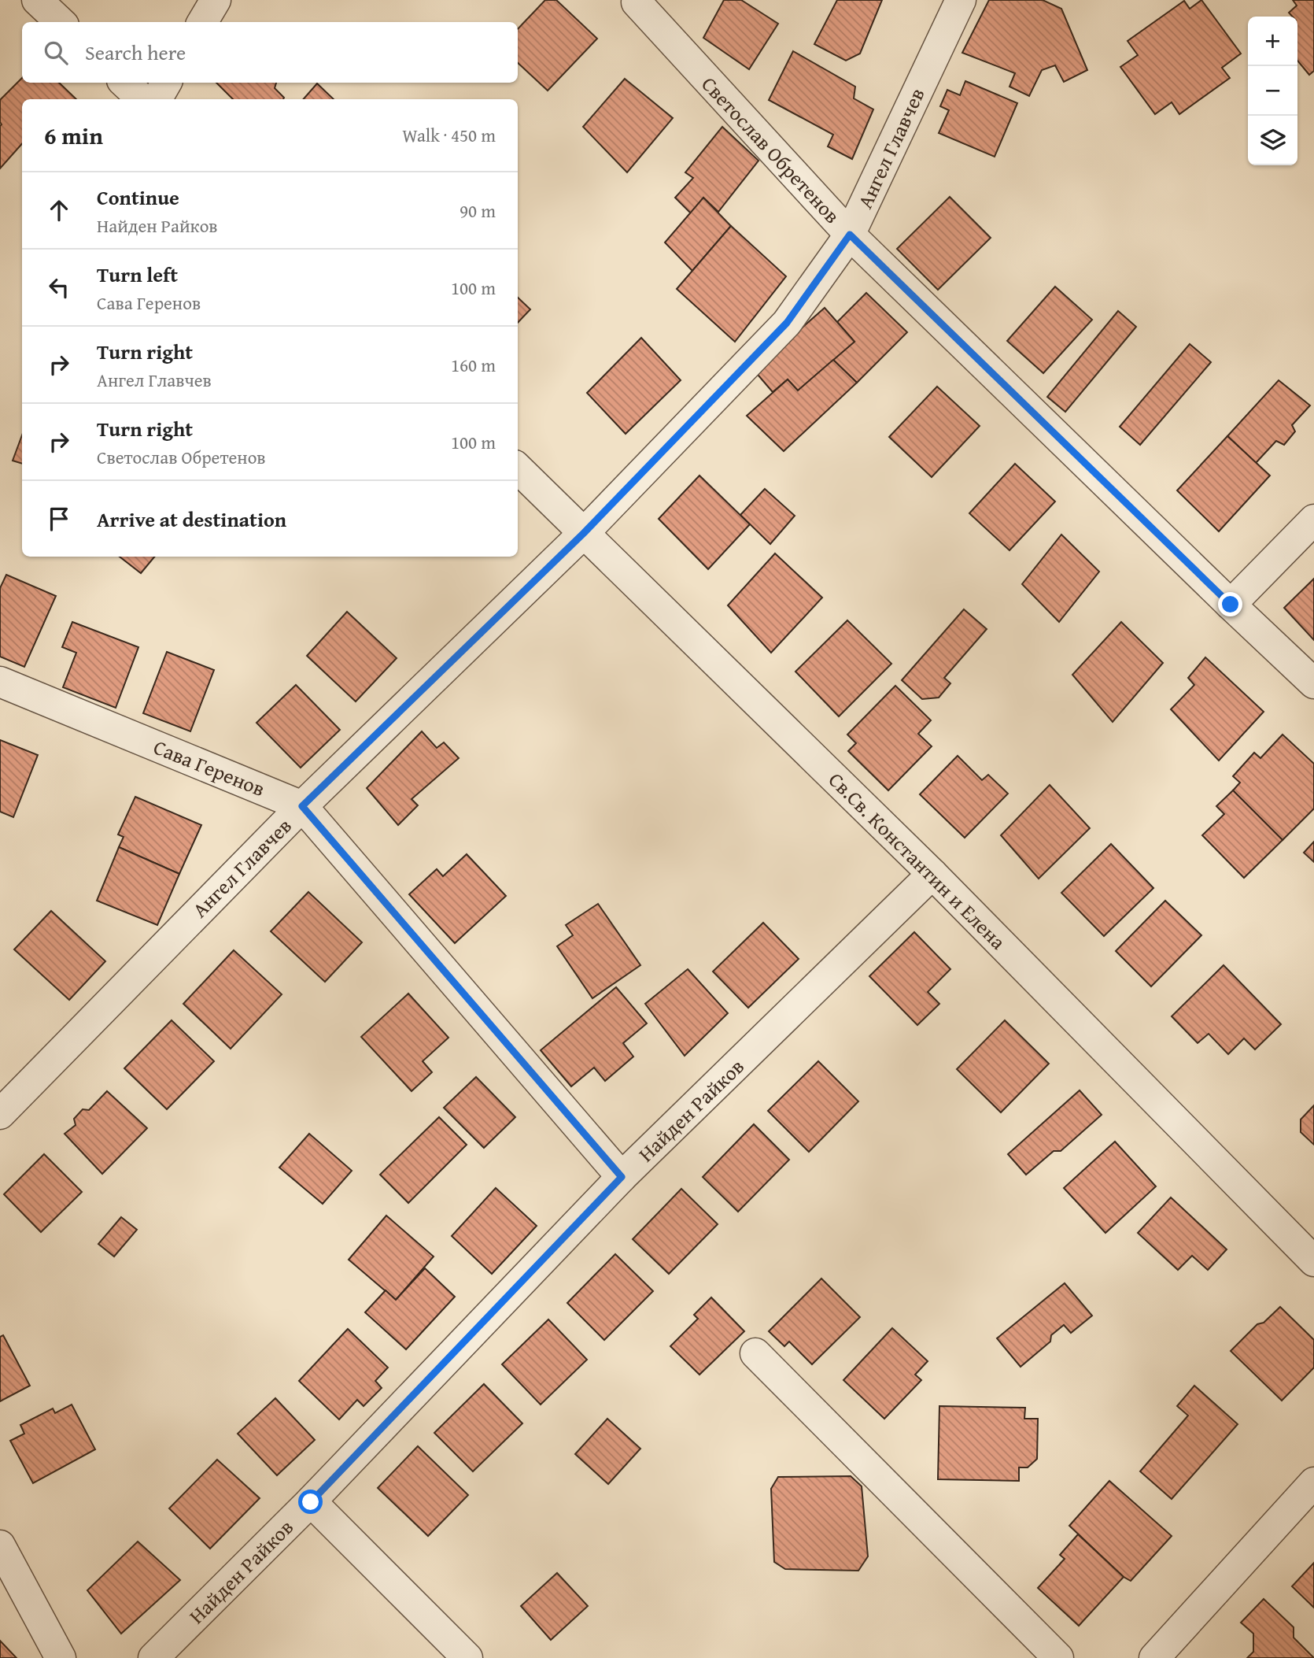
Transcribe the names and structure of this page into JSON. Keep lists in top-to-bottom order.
{
  "streets": {
    "street": [
      "Ангел Главчев",
      "Светослав Обретенов",
      "Сава Геренов",
      "Св.Св. Константин и Елена",
      "Найден Райков"
    ]
  },
  "crossings": [
    ["Ангел Главчев", "Светослав Обретенов"],
    ["Ангел Главчев", "Сава Геренов"],
    ["Ангел Главчев", "Св.Св. Константин и Елена"],
    ["Сава Геренов", "Найден Райков"],
    ["Св.Св. Константин и Елена", "Найден Райков"]
  ],
  "page": {
    "map_buttons": ["+", "−"],
    "search": "Search here",
    "heading": ["6 min", "Walk · 450 m"],
    "list": [
      ["Continue", "Найден Райков", "90 m"],
      ["Turn left", "Сава Геренов", "100 m"],
      ["Turn right", "Ангел Главчев", "160 m"],
      ["Turn right", "Светослав Обретенов", "100 m"],
      "Arrive at destination"
    ]
  }
}
